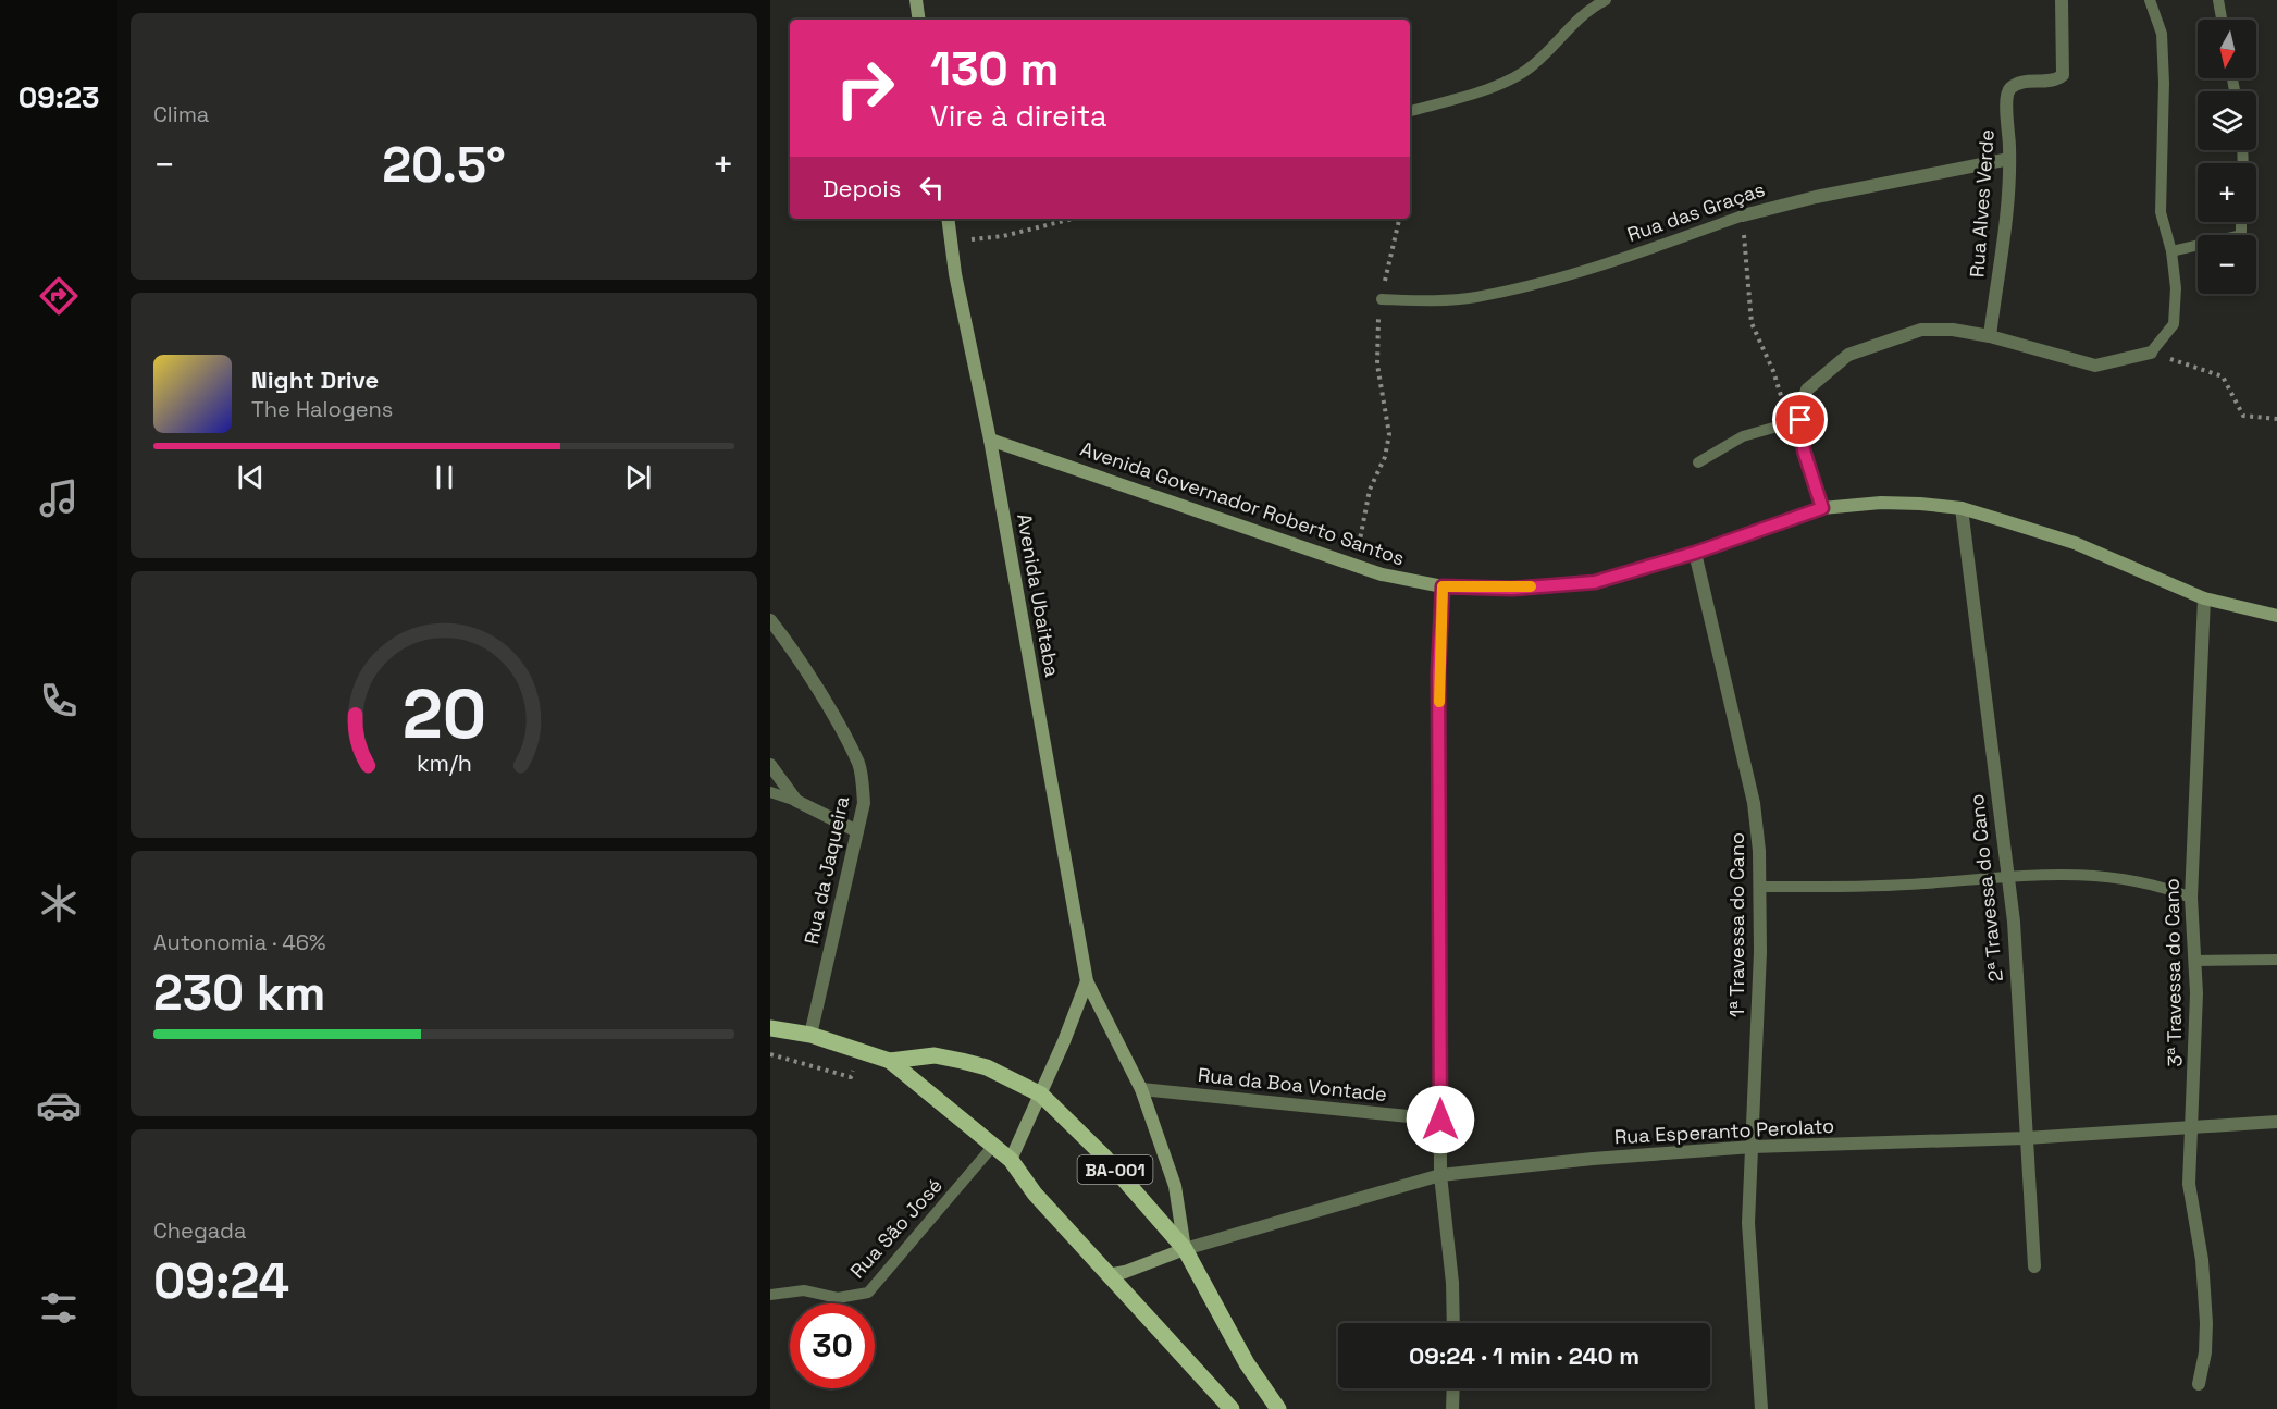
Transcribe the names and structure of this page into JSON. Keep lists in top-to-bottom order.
{
  "streets": {
    "main road": ["Avenida Governador Roberto Santos", "Avenida Ubaitaba", "BA-001"],
    "street": [
      "Rua Alves Verde",
      "Rua das Graças",
      "Rua da Jaqueira",
      "2ª Travessa do Cano",
      "1ª Travessa do Cano",
      "3ª Travessa do Cano",
      "Rua da Boa Vontade",
      "Rua Esperanto Perolato"
    ],
    "lane": ["Rua São José"]
  },
  "crossings": [
    ["Rua Alves Verde", "Rua das Graças"],
    ["Avenida Governador Roberto Santos", "Avenida Ubaitaba"],
    ["Avenida Governador Roberto Santos", "2ª Travessa do Cano"],
    ["Avenida Governador Roberto Santos", "1ª Travessa do Cano"],
    ["Avenida Governador Roberto Santos", "3ª Travessa do Cano"],
    ["Avenida Ubaitaba", "Rua da Boa Vontade"],
    ["Avenida Ubaitaba", "Rua Esperanto Perolato"],
    ["Avenida Ubaitaba", "BA-001"],
    ["Rua da Jaqueira", "BA-001"],
    ["2ª Travessa do Cano", "Rua Esperanto Perolato"],
    ["1ª Travessa do Cano", "Rua Esperanto Perolato"],
    ["3ª Travessa do Cano", "Rua Esperanto Perolato"],
    ["BA-001", "Rua São José"]
  ],
  "north": "bottom",
  "page": {
    "tabs": "09:23",
    "tile": [
      "Clima",
      ["Autonomia · 46%", "230 km"],
      ["Chegada", "09:24"]
    ],
    "map_buttons": ["+", "−"],
    "turn": ["130 m", "Vire à direita"],
    "heat": ["−", "20.5°", "+"],
    "then": "Depois",
    "song": ["Night Drive", "The Halogens"],
    "limit": "30",
    "trip": "09:24 · 1 min · 240 m",
    "gauge": ["20", "km/h"]
  }
}
